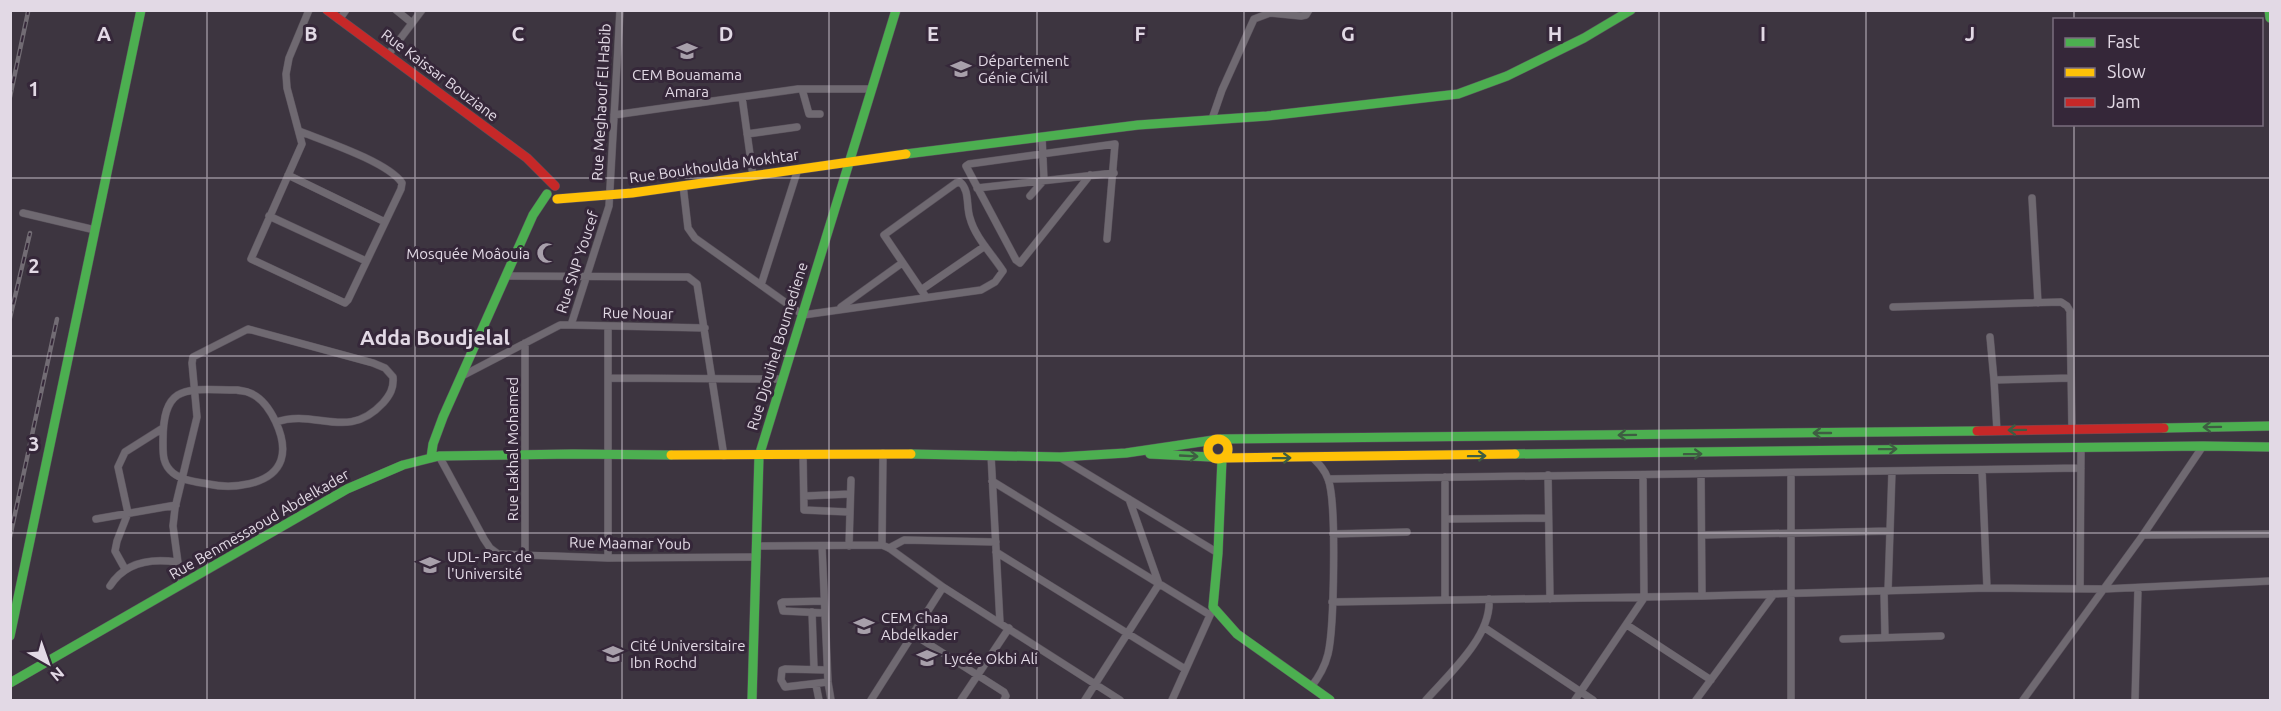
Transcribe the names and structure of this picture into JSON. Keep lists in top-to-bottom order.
{
  "streets": {
    "main road": [
      "Rue Kaissar Bouziane",
      "Rue Boukhoulda Mokhtar",
      "Rue Djouihel Boumediene",
      "Rue Benmessaoud Abdelkader"
    ],
    "street": [
      "Rue Meghaouf El Habib",
      "Rue SNP Youcef",
      "Rue Nouar",
      "Rue Lakhal Mohamed",
      "Rue Maamar Youb"
    ]
  },
  "crossings": [
    ["Rue Meghaouf El Habib", "Rue Boukhoulda Mokhtar"],
    ["Rue Meghaouf El Habib", "Rue SNP Youcef"],
    ["Rue Boukhoulda Mokhtar", "Rue SNP Youcef"],
    ["Rue Boukhoulda Mokhtar", "Rue Djouihel Boumediene"],
    ["Rue SNP Youcef", "Rue Nouar"],
    ["Rue SNP Youcef", "Rue Lakhal Mohamed"],
    ["Rue Djouihel Boumediene", "Rue Benmessaoud Abdelkader"],
    ["Rue Djouihel Boumediene", "Rue Maamar Youb"],
    ["Rue Lakhal Mohamed", "Rue Benmessaoud Abdelkader"],
    ["Rue Lakhal Mohamed", "Rue Maamar Youb"],
    ["Rue Benmessaoud Abdelkader", "Rue Maamar Youb"]
  ],
  "districts": ["Adda Boudjelal"],
  "places": {
    "school or university": [
      "CEM Bouamama Amara",
      "Département Génie Civil",
      "UDL- Parc de l'Université",
      "CEM Chaa Abdelkader",
      "Cité Universitaire Ibn Rochd",
      "Lycée Okbi Ali"
    ],
    "mosque": ["Mosquée Moâouia"]
  },
  "legend": ["Fast", "Slow", "Jam"],
  "north": "bottom right",
  "grid": {
    "columns": [
      "A",
      "B",
      "C",
      "D",
      "E",
      "F",
      "G",
      "H",
      "I",
      "J"
    ],
    "rows": ["1", "2", "3"]
  }
}
